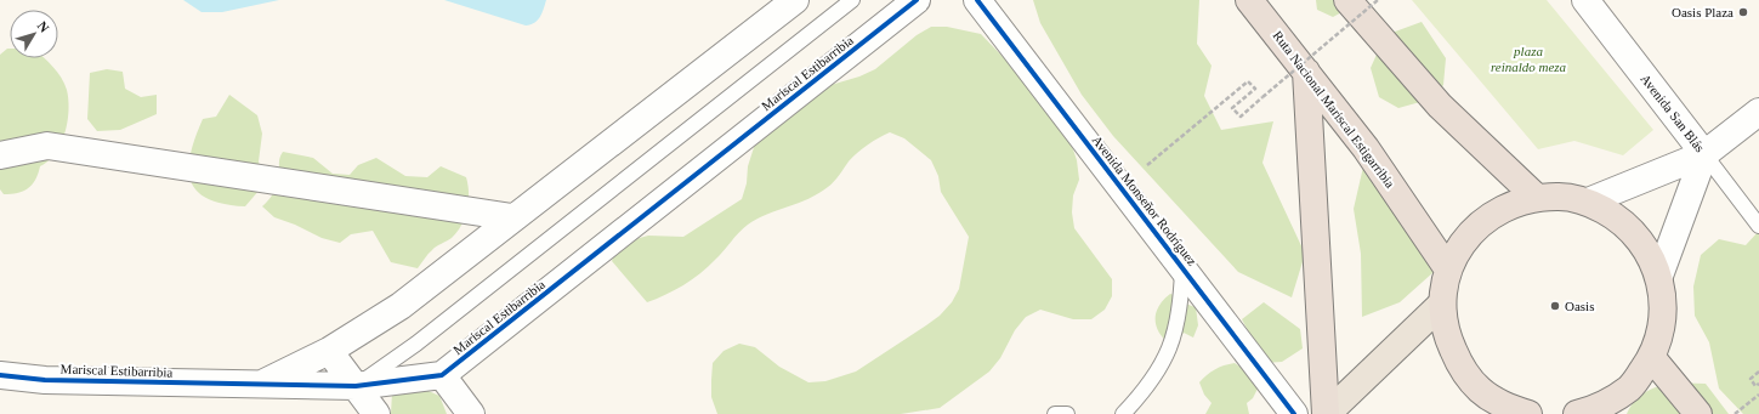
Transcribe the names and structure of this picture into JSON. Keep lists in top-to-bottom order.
{
  "streets": {
    "highway": ["Ruta Nacional Mariscal Estigarribia"],
    "street": ["Mariscal Estibarribia", "Avenida San Blás", "Avenida Monseñor Rodríguez"]
  },
  "parks": ["plaza reinaldo meza"],
  "places": ["Oasis Plaza", "Oasis"],
  "north": "top right"
}
